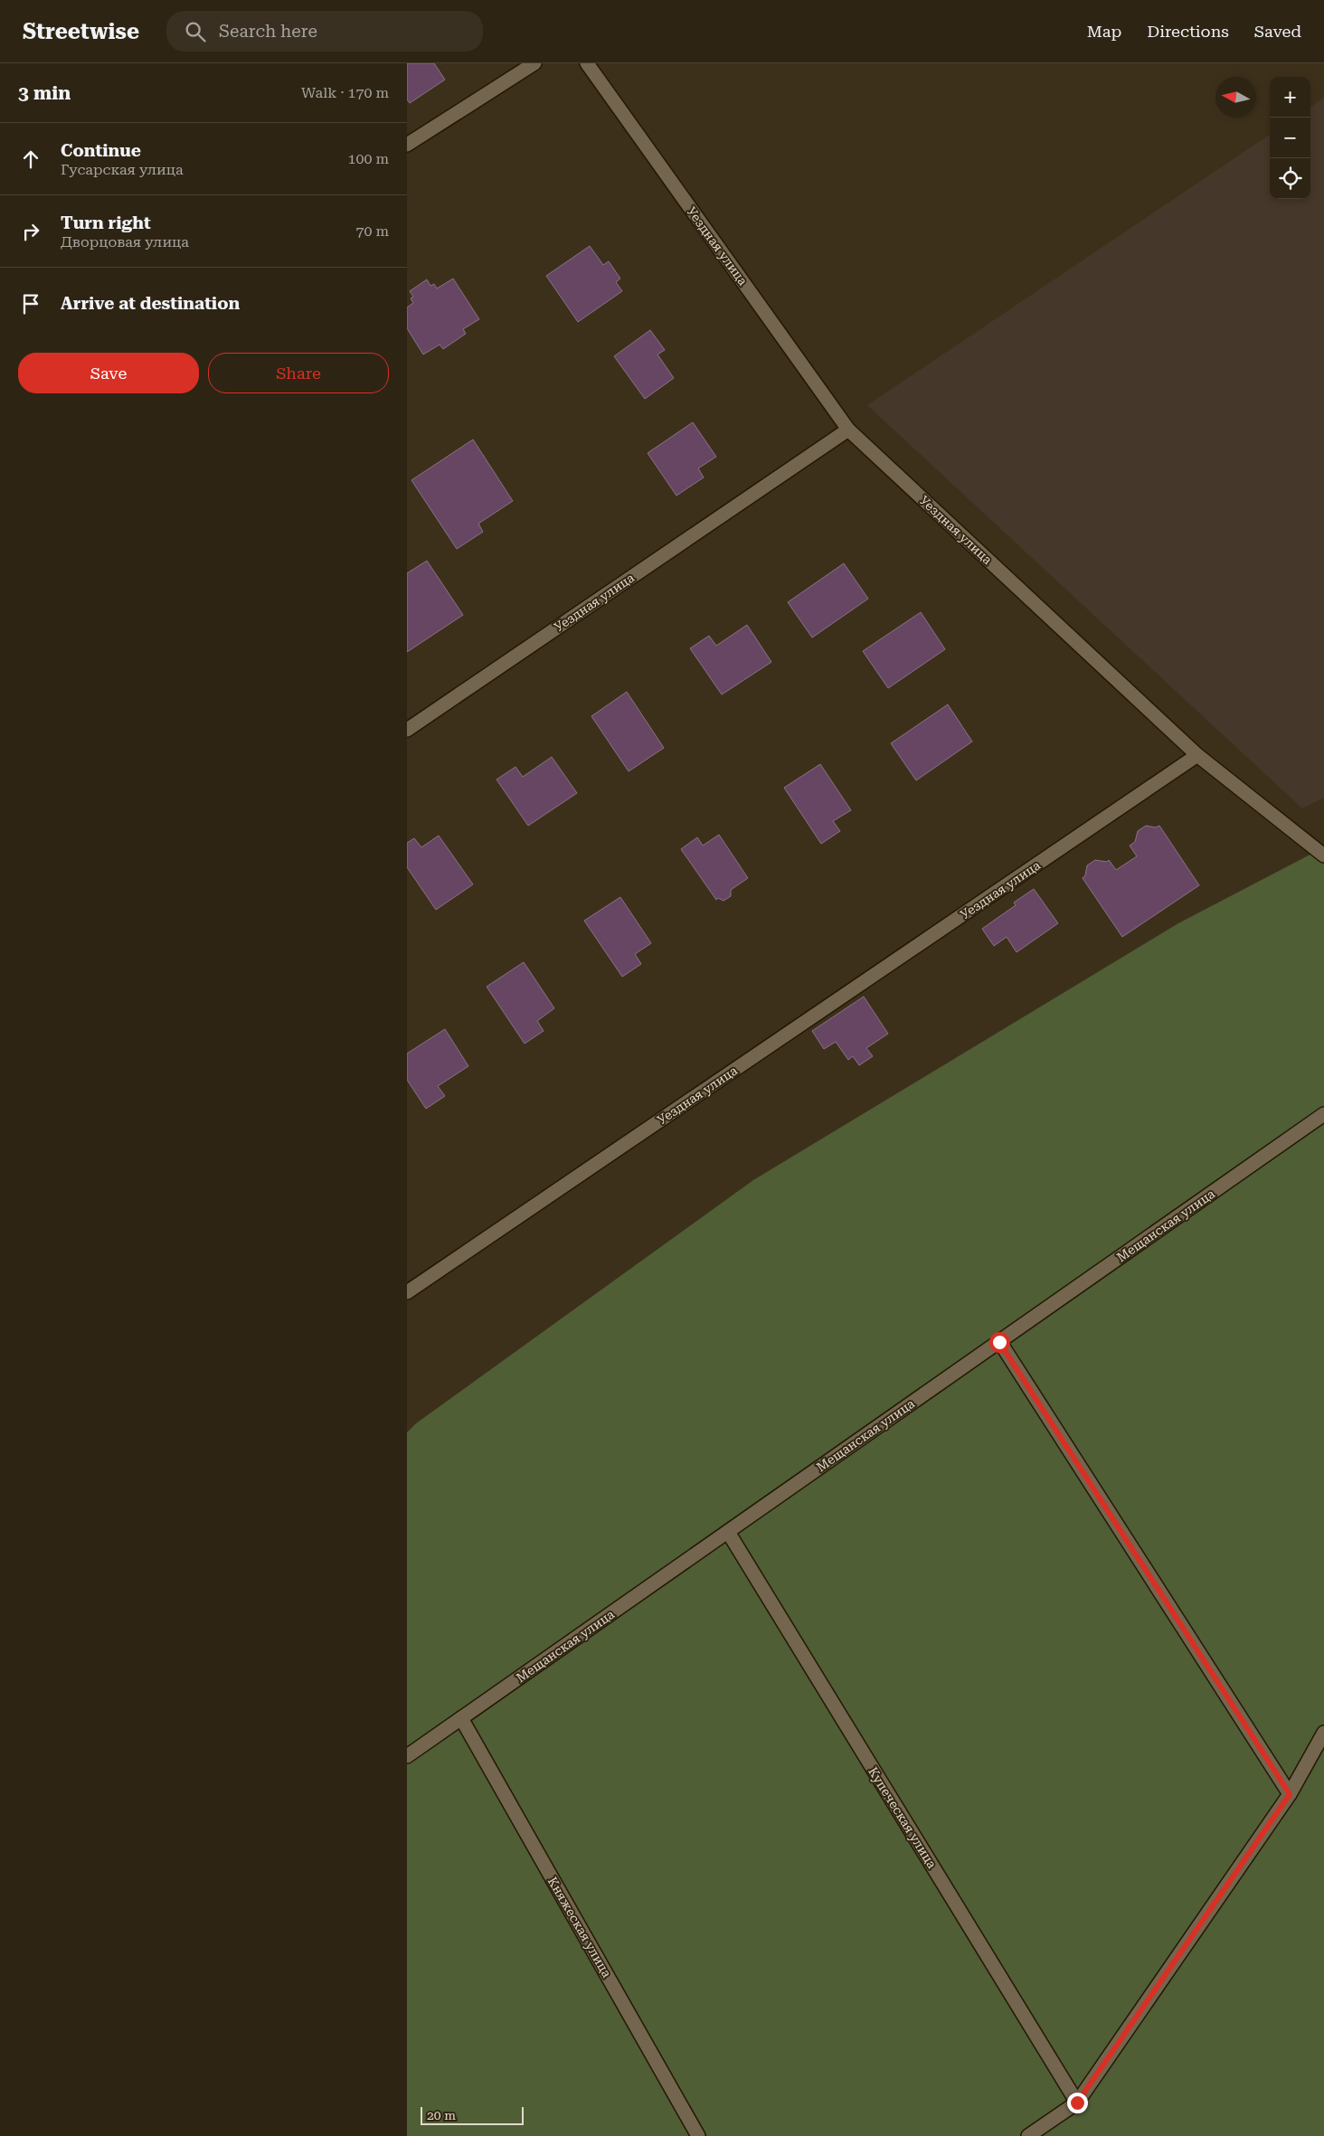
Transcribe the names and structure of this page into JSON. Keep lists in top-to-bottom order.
{
  "streets": {
    "street": [
      "Уездная улица",
      "Мещанская улица",
      "Купеческая улица",
      "Княжеская улица"
    ]
  },
  "crossings": [
    ["Мещанская улица", "Купеческая улица"],
    ["Мещанская улица", "Княжеская улица"]
  ],
  "scale_bar": "20 m",
  "north": "left",
  "page": {
    "header": "Streetwise",
    "search": "Search here",
    "nav": ["Map", "Directions", "Saved"],
    "heading": ["3 min", "Walk · 170 m"],
    "map_buttons": ["+", "−"],
    "list": [
      ["Continue", "Гусарская улица", "100 m"],
      ["Turn right", "Дворцовая улица", "70 m"],
      "Arrive at destination"
    ],
    "buttons": ["Save", "Share"],
    "scale": "20 m"
  }
}
